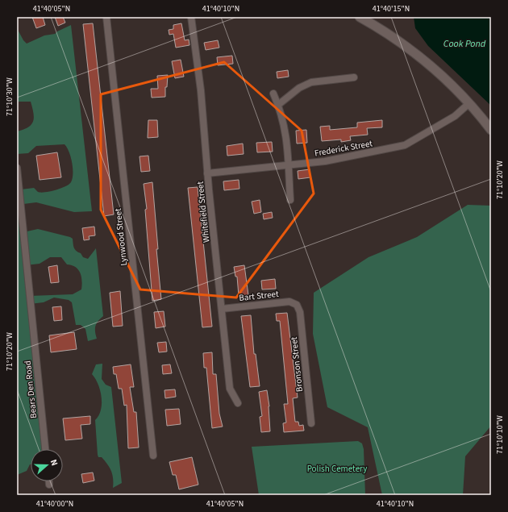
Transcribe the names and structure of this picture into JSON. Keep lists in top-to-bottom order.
{
  "streets": {
    "street": [
      "Frederick Street",
      "Whitefield Street",
      "Lynwood Street",
      "Bart Street",
      "Bronson Street",
      "Bears Den Road"
    ]
  },
  "crossings": [
    ["Frederick Street", "Whitefield Street"],
    ["Whitefield Street", "Bart Street"],
    ["Bart Street", "Bronson Street"]
  ],
  "water": ["Cook Pond"],
  "parks": ["Polish Cemetery"],
  "north": "right",
  "coordinates": [
    "41°40'05\"N",
    "41°40'10\"N",
    "41°40'15\"N",
    "71°10'30\"W",
    "71°10'20\"W",
    "71°10'10\"W",
    "41°40'00\"N"
  ]
}
